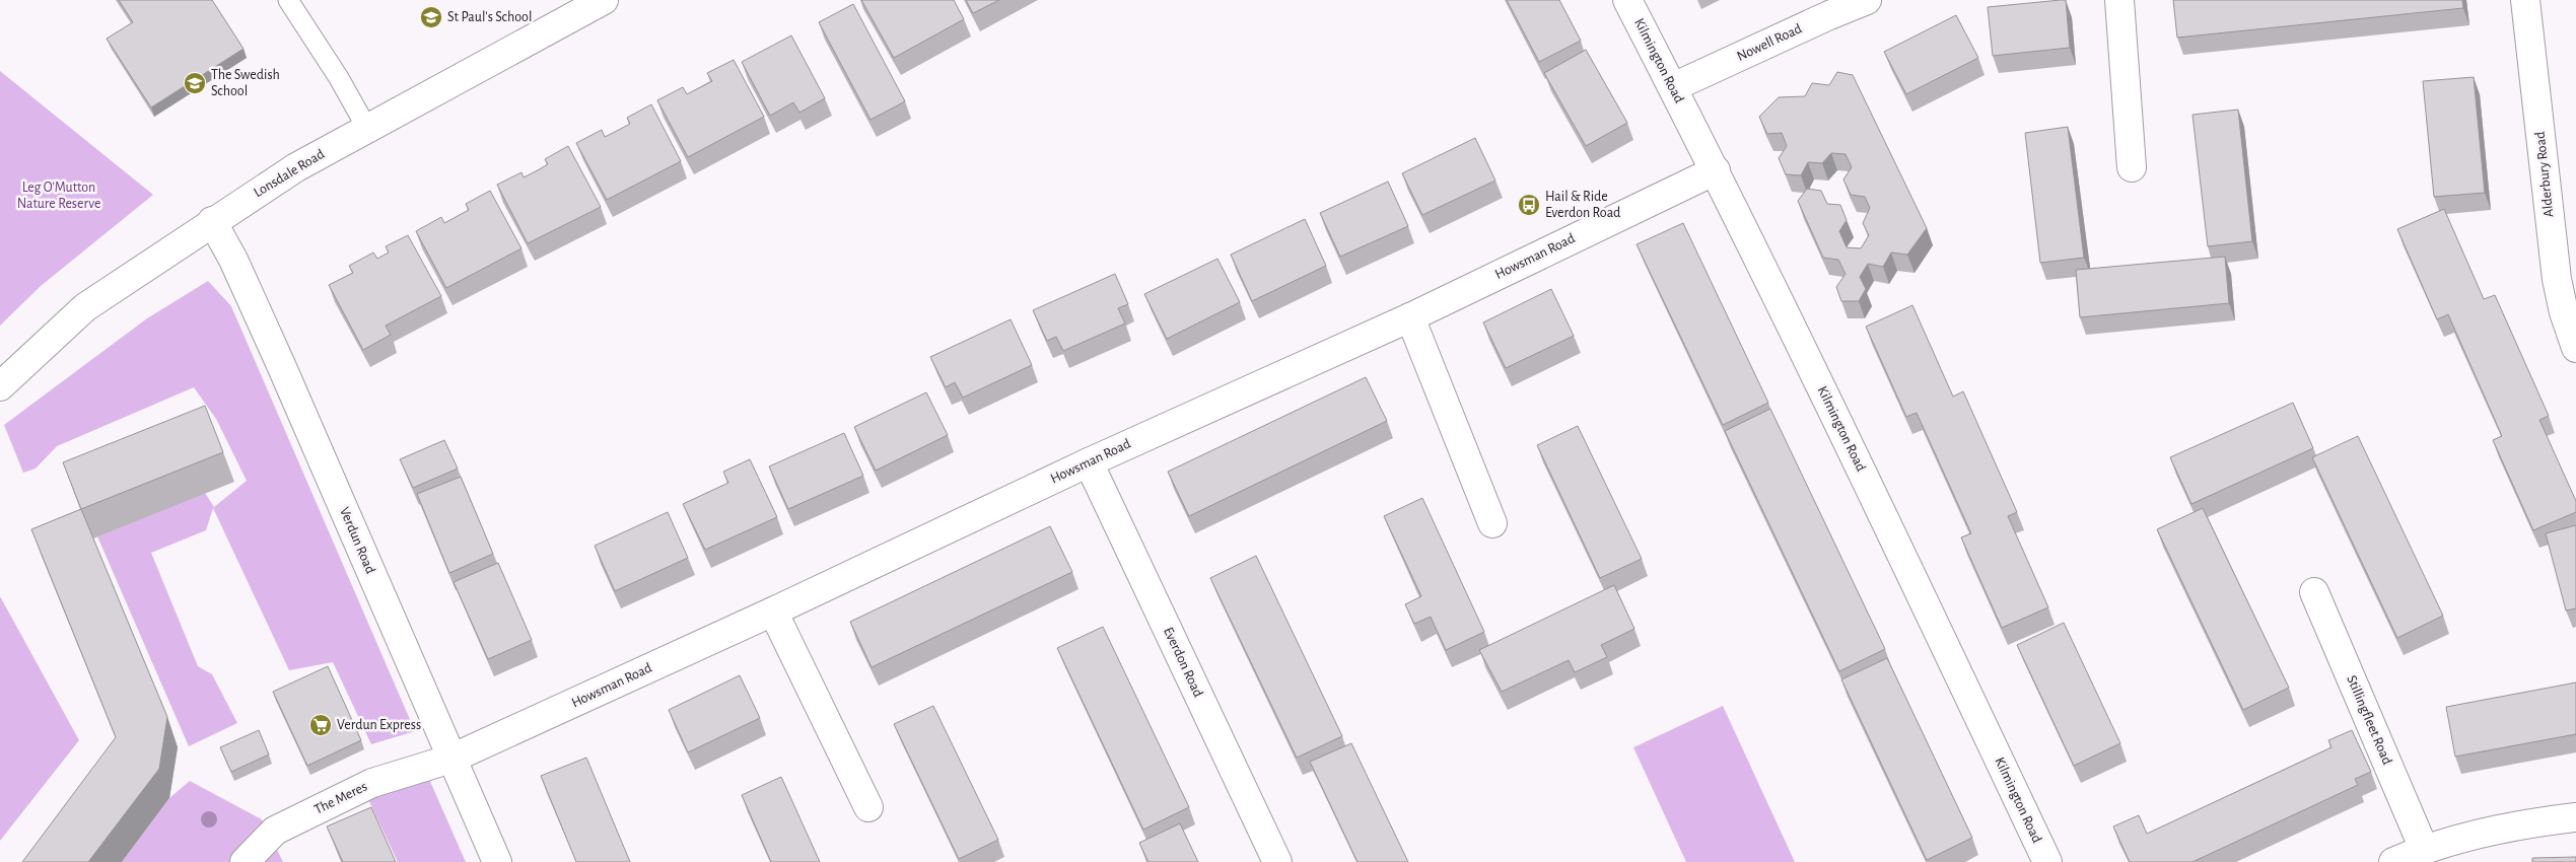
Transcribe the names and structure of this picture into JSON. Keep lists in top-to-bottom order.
{
  "streets": {
    "street": [
      "Nowell Road",
      "Kilmington Road",
      "Lonsdale Road",
      "Alderbury Road",
      "Howsman Road",
      "Verdun Road",
      "Everdon Road",
      "Stillingfleet Road",
      "The Meres"
    ]
  },
  "crossings": [
    ["Nowell Road", "Kilmington Road"],
    ["Kilmington Road", "Howsman Road"],
    ["Lonsdale Road", "Verdun Road"],
    ["Howsman Road", "Verdun Road"],
    ["Howsman Road", "Everdon Road"],
    ["Howsman Road", "The Meres"],
    ["Verdun Road", "The Meres"]
  ],
  "parks": ["Leg O'Mutton Nature Reserve"],
  "places": {
    "school or university": ["St Paul's School", "The Swedish School"],
    "bus stop": ["Hail & Ride Everdon Road"],
    "supermarket": ["Verdun Express"]
  }
}
